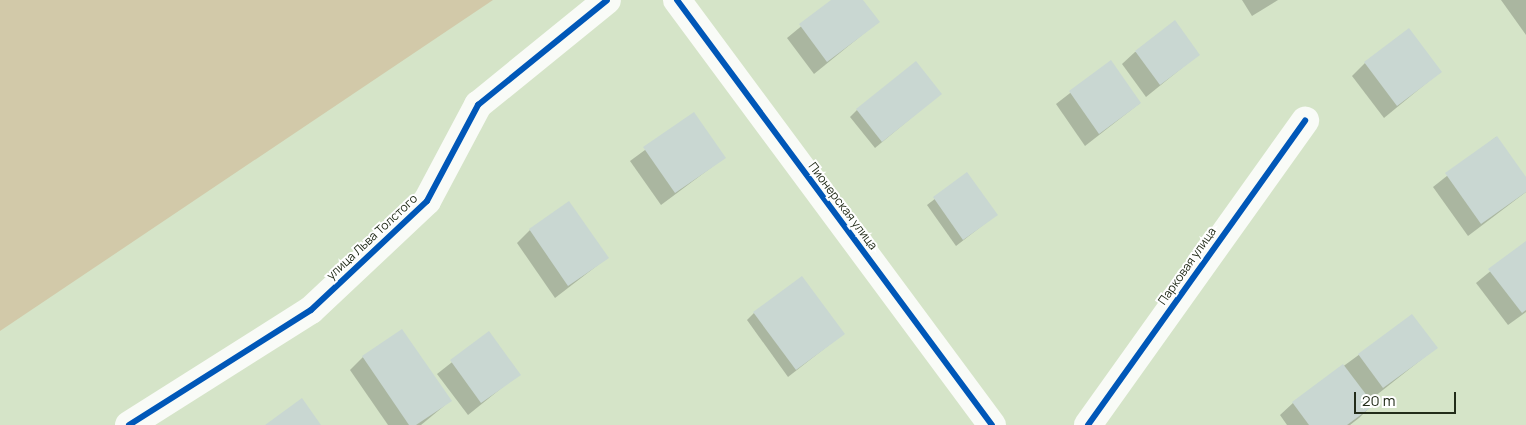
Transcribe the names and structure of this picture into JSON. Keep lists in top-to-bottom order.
{
  "streets": {
    "street": ["Пионерская улица", "улица Льва Толстого", "Парковая улица"]
  },
  "scale_bar": "20 m"
}
